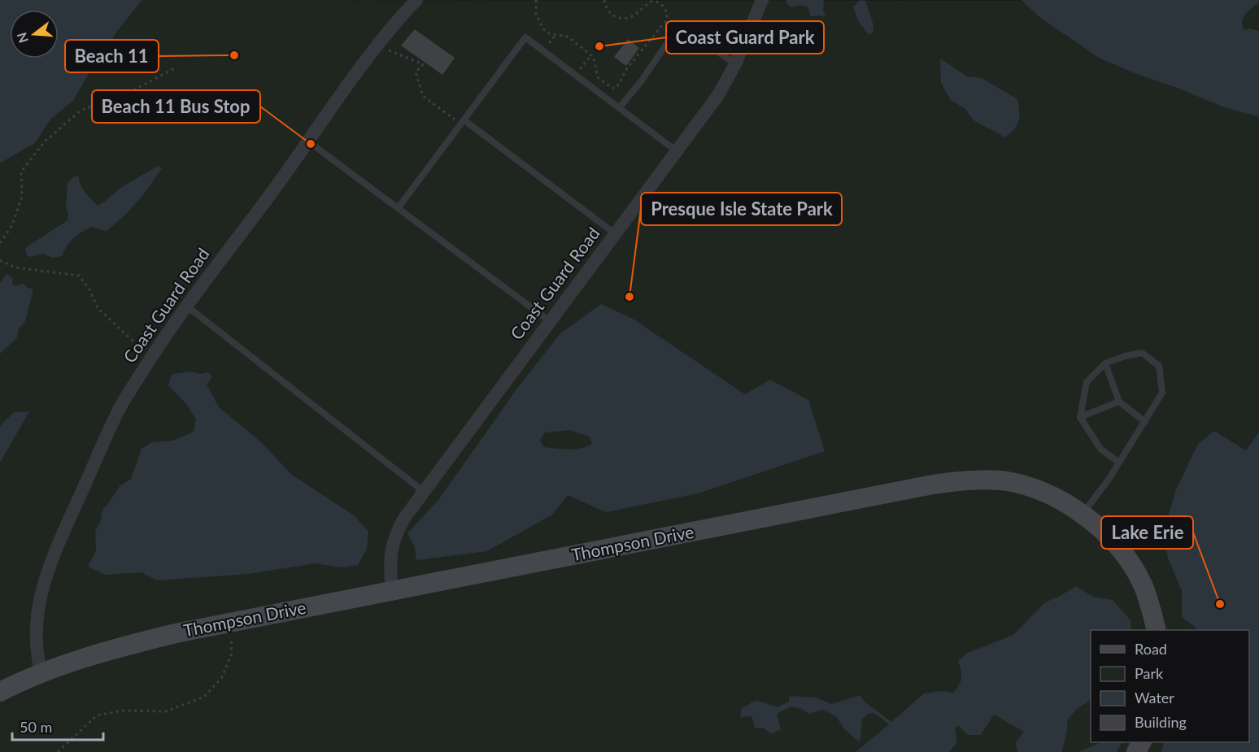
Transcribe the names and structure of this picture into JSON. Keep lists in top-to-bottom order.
{
  "streets": {
    "street": ["Coast Guard Road", "Thompson Drive"]
  },
  "crossings": [
    ["Coast Guard Road", "Thompson Drive"]
  ],
  "places": [
    "Coast Guard Park",
    "Beach 11",
    "Beach 11 Bus Stop",
    "Presque Isle State Park",
    "Lake Erie"
  ],
  "legend": [
    "Road",
    "Park",
    "Water",
    "Building"
  ],
  "scale_bar": "50 m",
  "north": "left"
}
